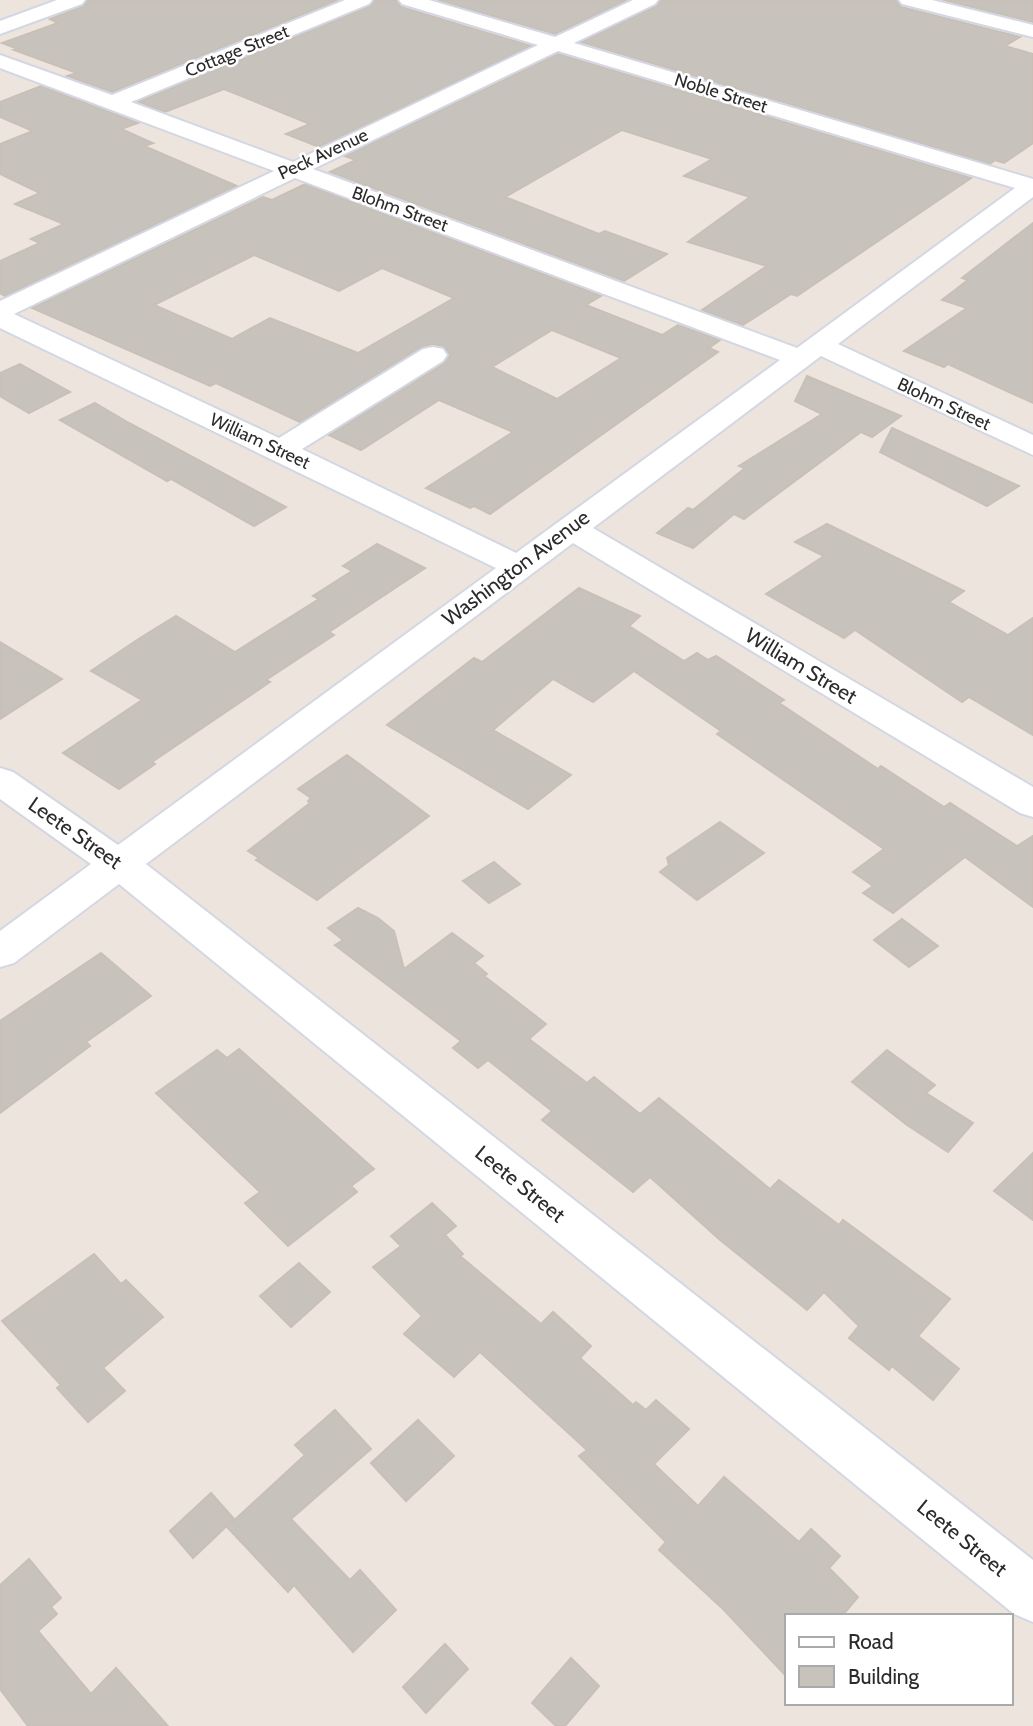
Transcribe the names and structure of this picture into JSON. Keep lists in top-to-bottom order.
{
  "streets": {
    "street": [
      "Cottage Street",
      "Noble Street",
      "Peck Avenue",
      "Blohm Street",
      "William Street",
      "Washington Avenue",
      "Leete Street"
    ]
  },
  "crossings": [
    ["Cottage Street", "Blohm Street"],
    ["Noble Street", "Peck Avenue"],
    ["Noble Street", "Washington Avenue"],
    ["Peck Avenue", "Blohm Street"],
    ["Blohm Street", "Washington Avenue"],
    ["William Street", "Washington Avenue"],
    ["Washington Avenue", "Leete Street"]
  ],
  "legend": ["Road", "Building"]
}
